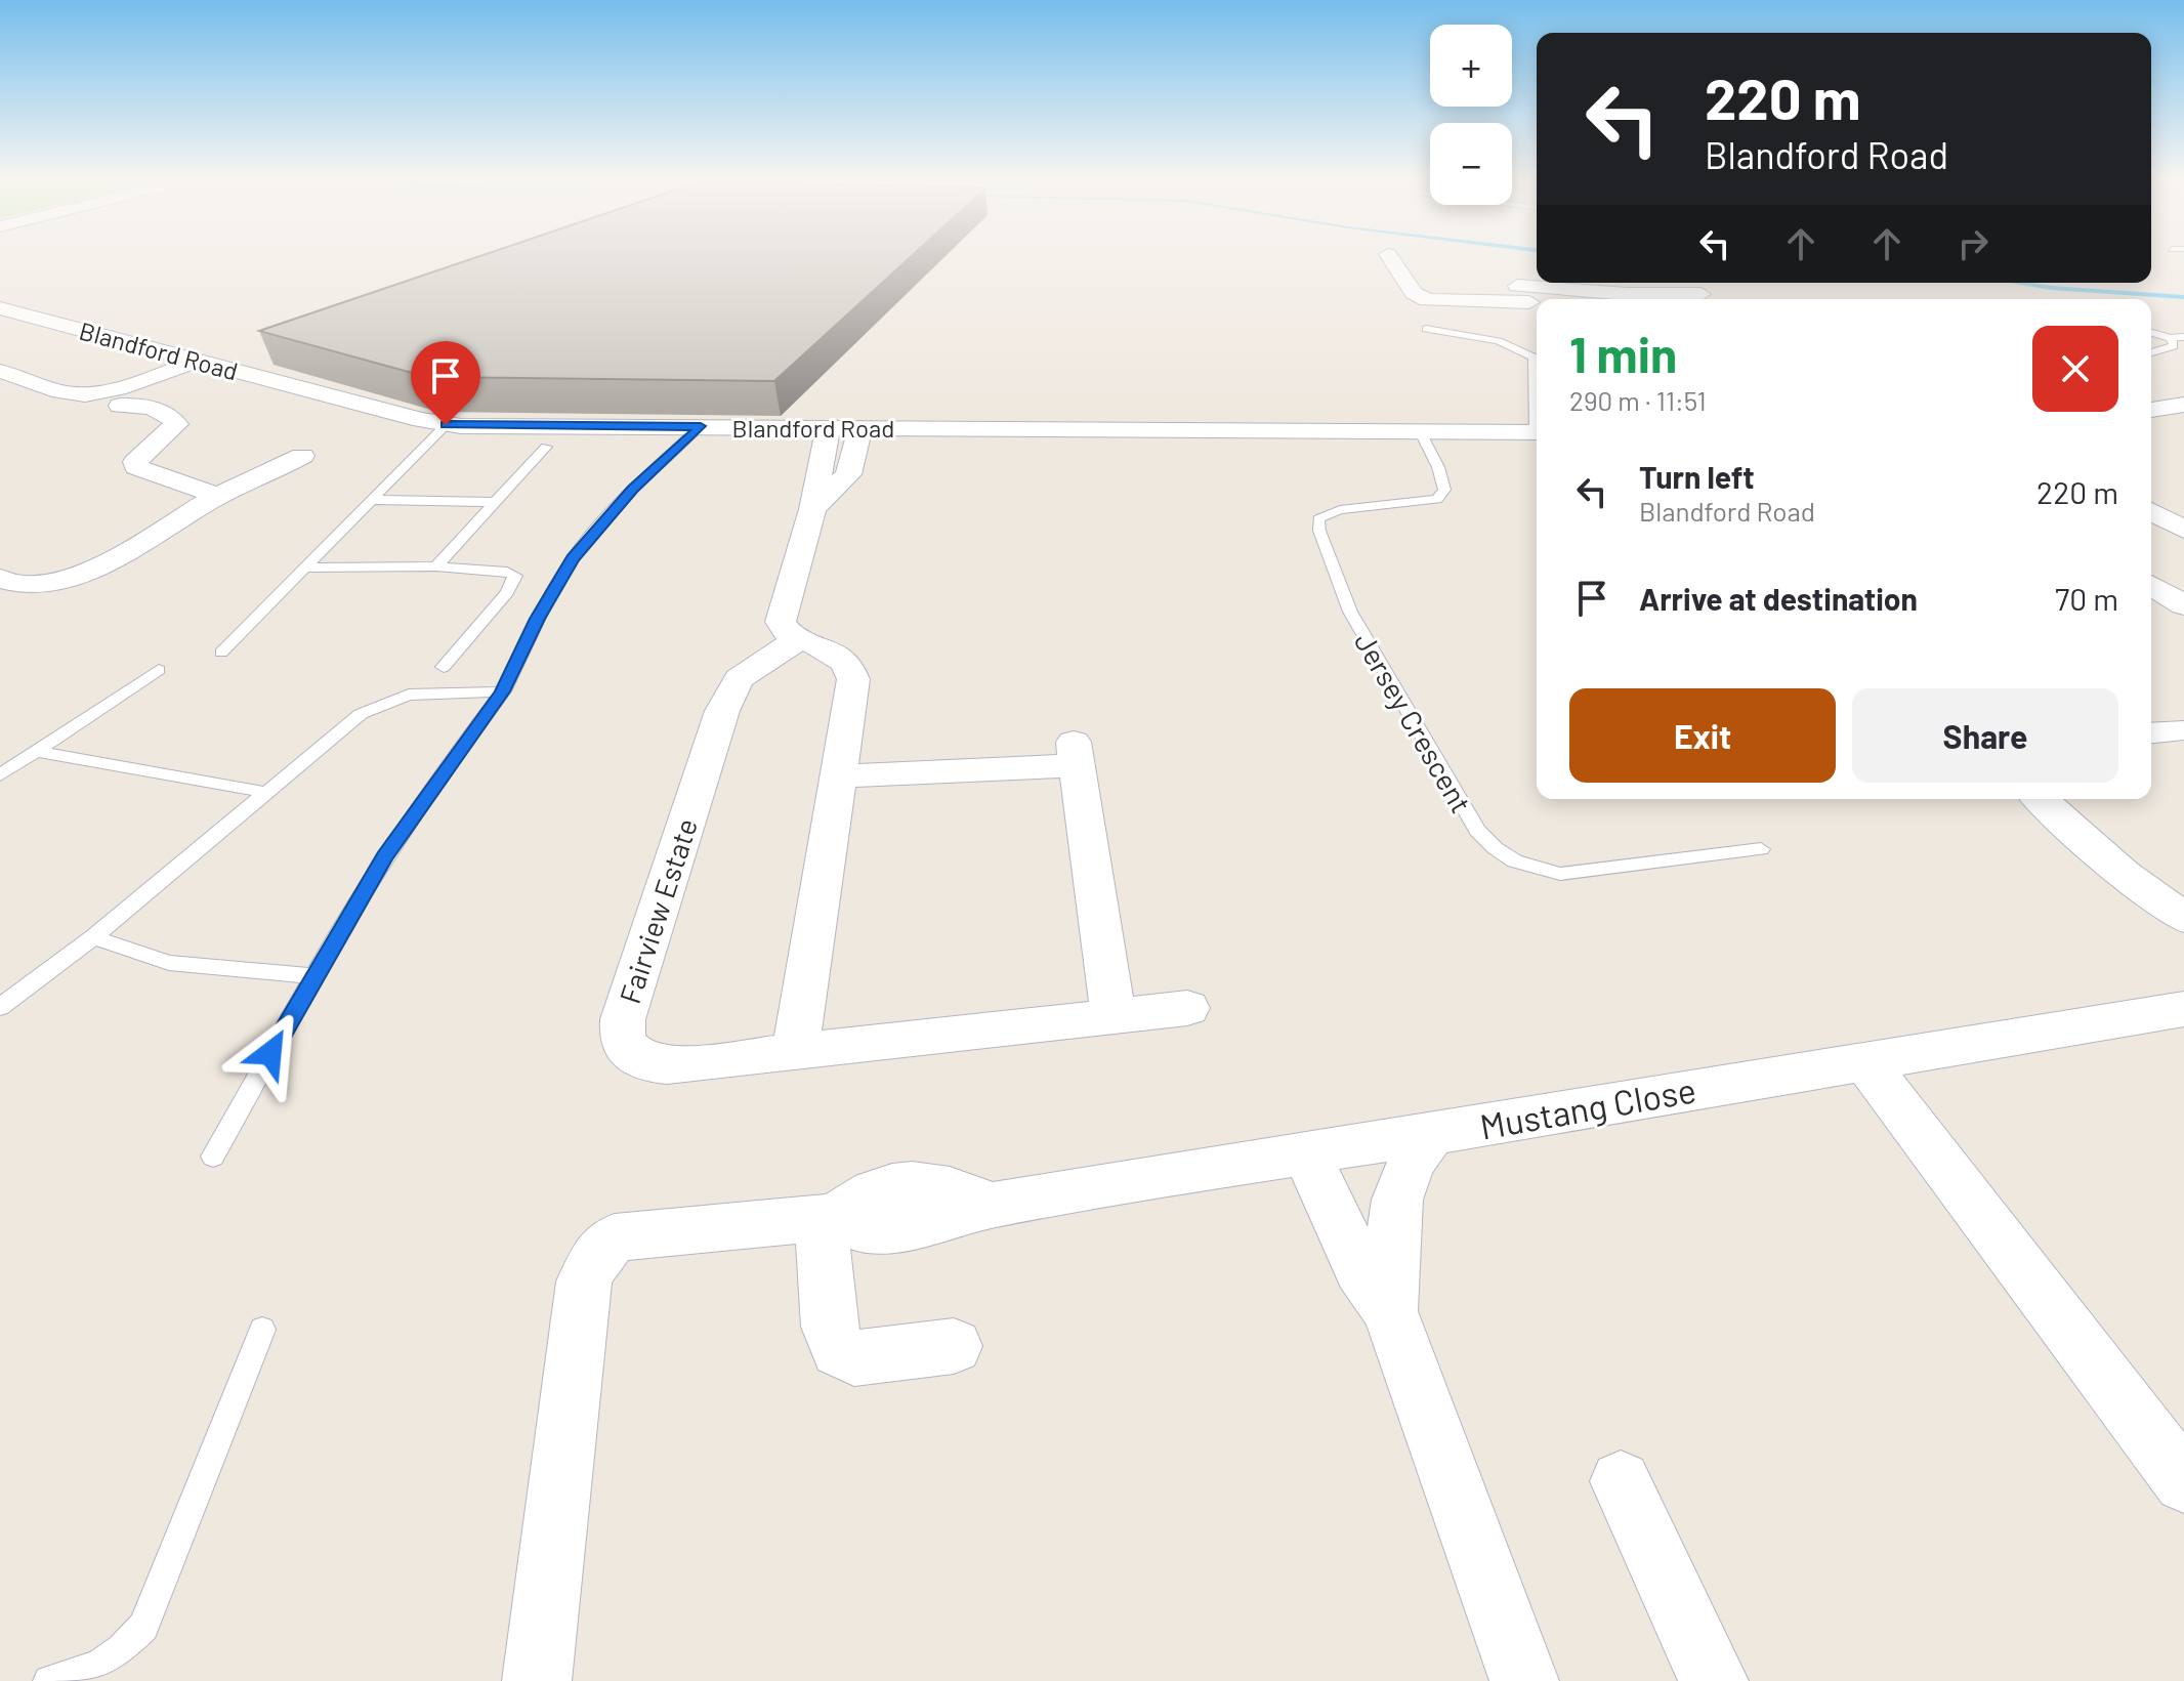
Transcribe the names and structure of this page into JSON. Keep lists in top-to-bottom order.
{
  "streets": {
    "street": ["Blandford Road", "Fairview Estate", "Mustang Close"],
    "lane": ["Jersey Crescent"]
  },
  "crossings": [
    ["Blandford Road", "Jersey Crescent"]
  ],
  "page": {
    "map_buttons": ["+", "−"],
    "turn": ["220 m", "Blandford Road"],
    "heading": ["1 min", "290 m · 11:51"],
    "list": [
      {
        "name": "Turn left",
        "note": "Blandford Road",
        "value": "220 m"
      },
      {
        "name": "Arrive at destination",
        "value": "70 m"
      }
    ],
    "buttons": ["Exit", "Share"]
  }
}
